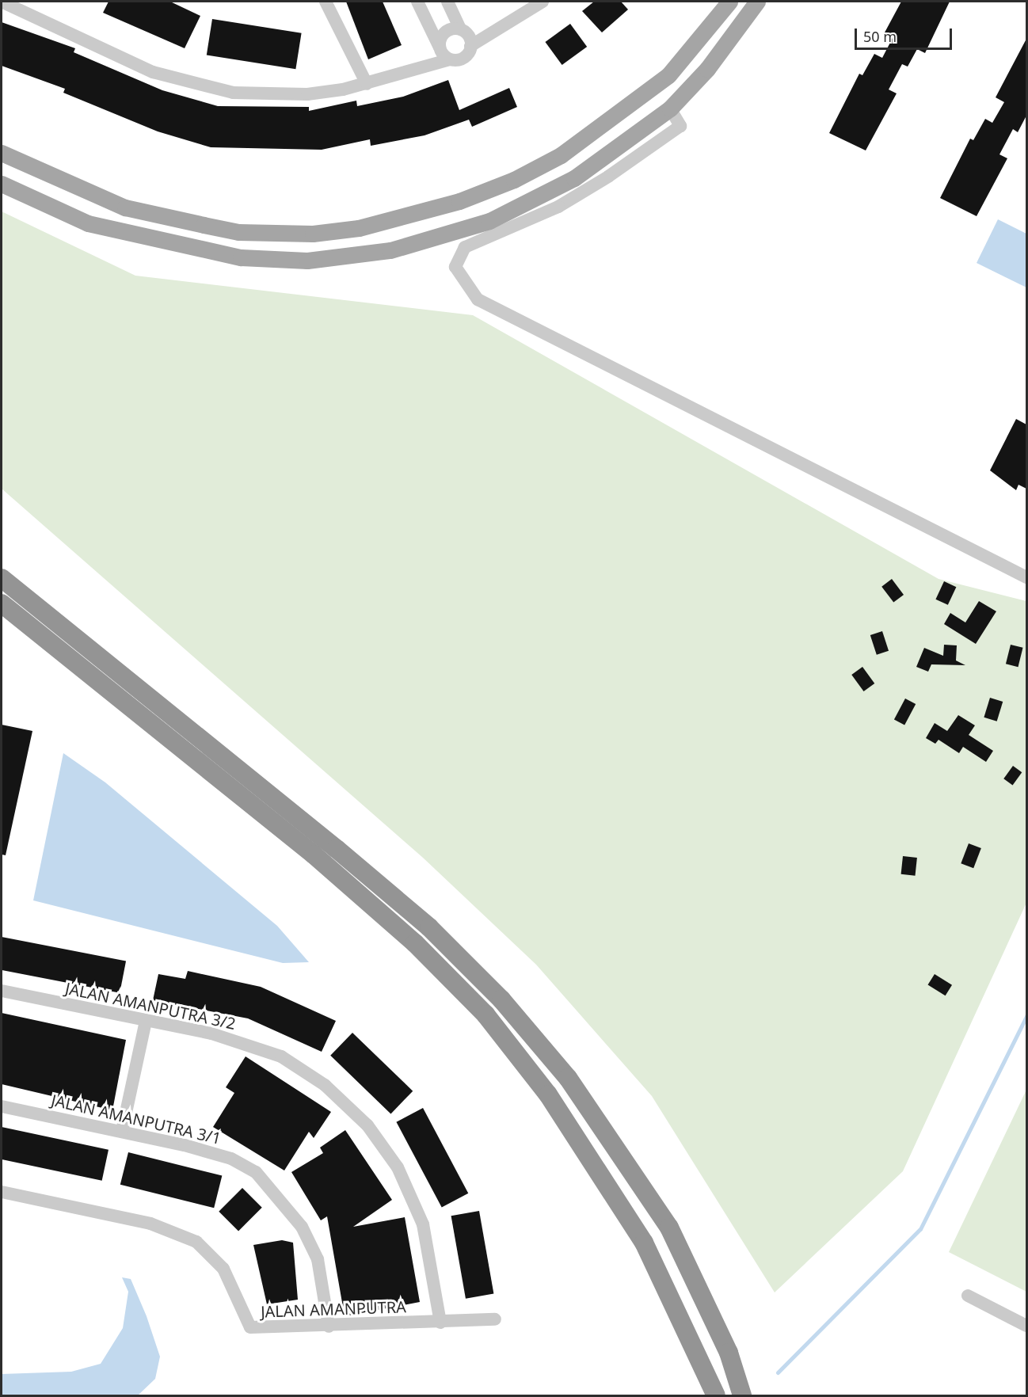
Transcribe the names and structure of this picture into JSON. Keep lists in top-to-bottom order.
{
  "streets": {
    "street": ["JALAN AMANPUTRA 3/2", "JALAN AMANPUTRA 3/1", "JALAN AMANPUTRA"]
  },
  "crossings": [
    ["JALAN AMANPUTRA 3/2", "JALAN AMANPUTRA"],
    ["JALAN AMANPUTRA 3/1", "JALAN AMANPUTRA"]
  ],
  "scale_bar": "50 m"
}
